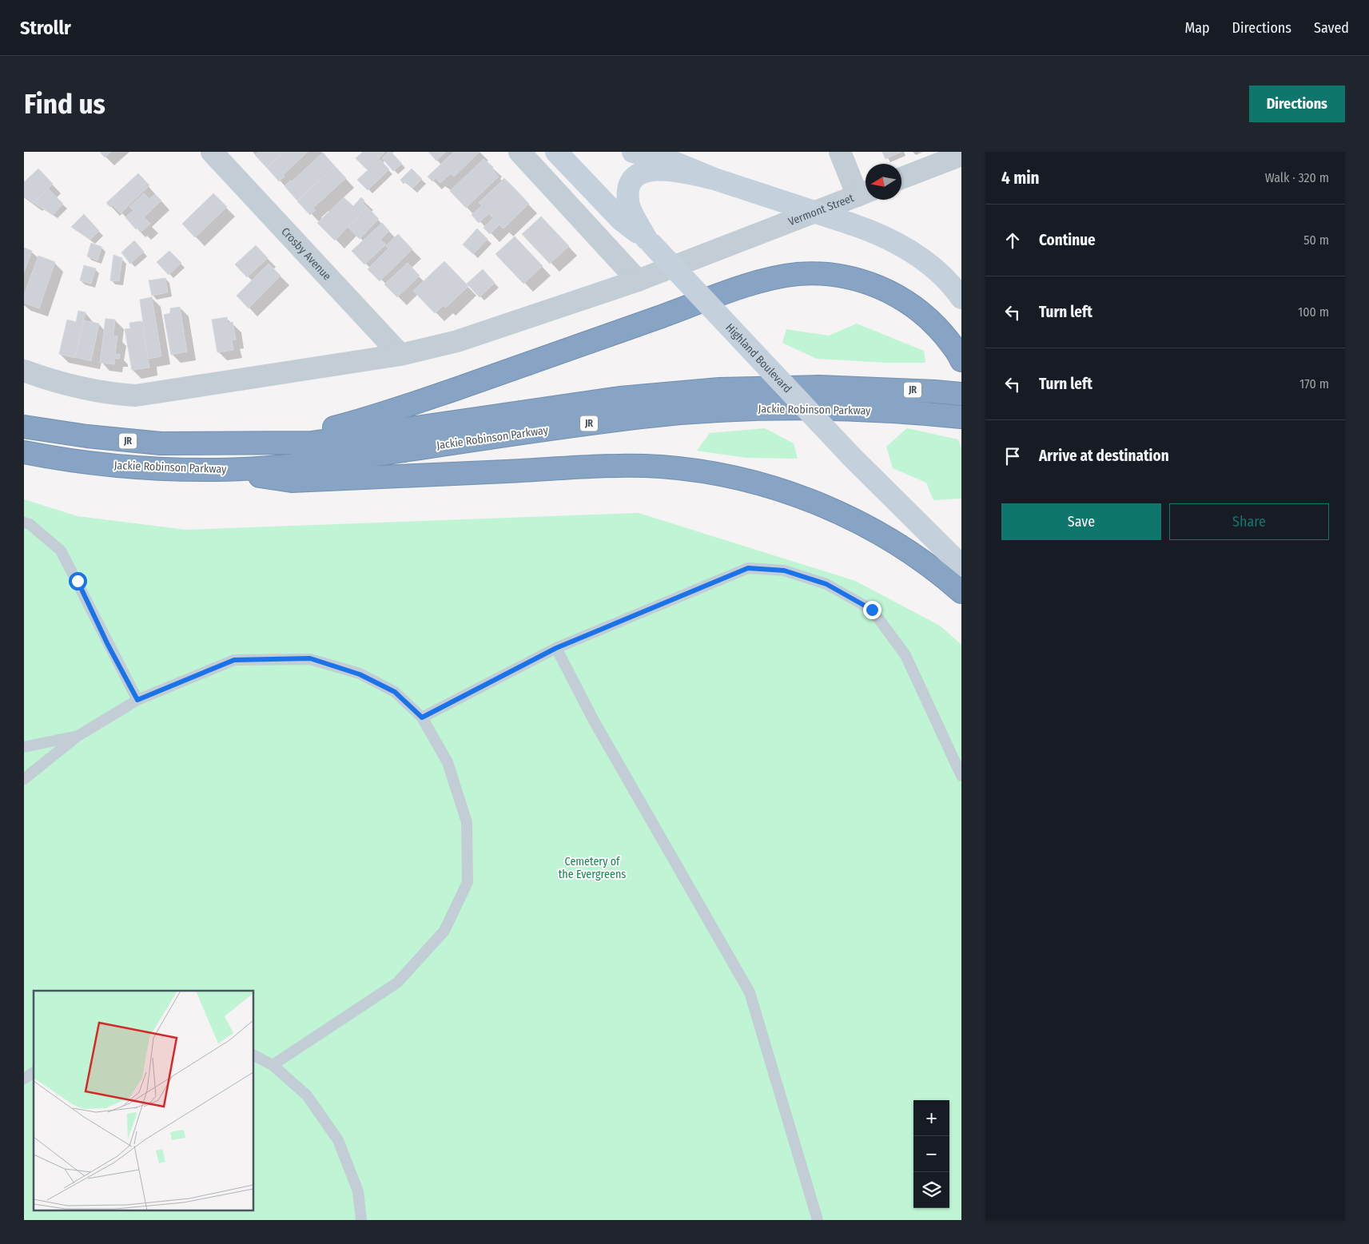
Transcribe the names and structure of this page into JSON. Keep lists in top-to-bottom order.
{
  "streets": {
    "highway": ["JR", "Jackie Robinson Parkway"],
    "main road": ["Highland Boulevard"],
    "street": ["Vermont Street", "Crosby Avenue"]
  },
  "parks": ["Cemetery of the Evergreens"],
  "north": "left",
  "page": {
    "header": "Strollr",
    "nav": ["Map", "Directions", "Saved"],
    "buttons": [
      "Directions",
      ["Save", "Share"]
    ],
    "title": "Find us",
    "heading": ["4 min", "Walk · 320 m"],
    "list": [
      ["Continue", "50 m"],
      ["Turn left", "100 m"],
      ["Turn left", "170 m"],
      "Arrive at destination"
    ],
    "map_buttons": ["+", "−"]
  }
}
